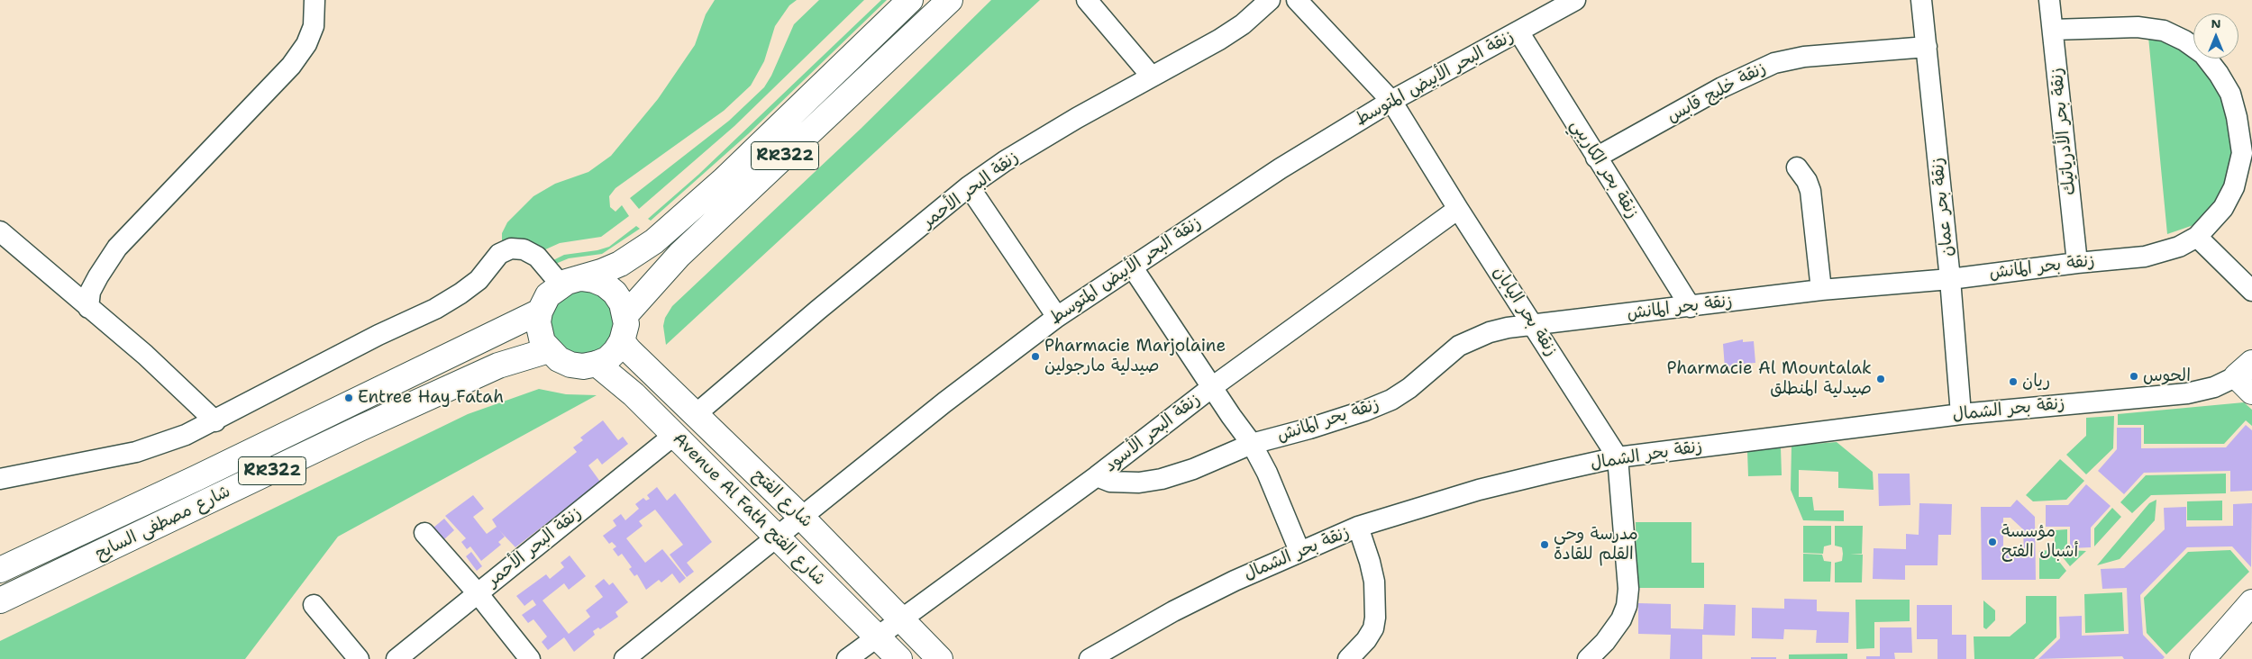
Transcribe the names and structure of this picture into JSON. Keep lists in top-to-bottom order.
{
  "streets": {
    "main road": [
      "RR322",
      "شارع الفتح",
      "Avenue Al Fath شارع الفتح",
      "شارع مصطفى السايح"
    ],
    "street": [
      "زنقة البحر الأبيض المتوسط",
      "زنقة خليج قابس",
      "زنقة بحر الأدرياتيك",
      "زنقة بحر الكاريبي",
      "زنقة البحر الأحمر",
      "زنقة بحر عمان",
      "زنقة بحر المانش",
      "زنقة بحر اليابان",
      "زنقة بحر الشمال",
      "زنقة البحر الأسود"
    ]
  },
  "crossings": [
    ["زنقة البحر الأبيض المتوسط", "زنقة بحر الكاريبي"],
    ["زنقة البحر الأبيض المتوسط", "زنقة بحر اليابان"],
    ["زنقة البحر الأبيض المتوسط", "شارع الفتح"],
    ["زنقة البحر الأبيض المتوسط", "Avenue Al Fath شارع الفتح"],
    ["زنقة خليج قابس", "زنقة بحر الكاريبي"],
    ["زنقة خليج قابس", "زنقة بحر عمان"],
    ["زنقة بحر الأدرياتيك", "زنقة بحر المانش"],
    ["RR322", "شارع الفتح"],
    ["RR322", "Avenue Al Fath شارع الفتح"],
    ["RR322", "شارع مصطفى السايح"],
    ["زنقة بحر الكاريبي", "زنقة بحر المانش"],
    ["زنقة البحر الأحمر", "شارع الفتح"],
    ["زنقة البحر الأحمر", "Avenue Al Fath شارع الفتح"],
    ["زنقة بحر عمان", "زنقة بحر المانش"],
    ["زنقة بحر عمان", "زنقة بحر الشمال"],
    ["زنقة بحر المانش", "زنقة بحر اليابان"],
    ["زنقة بحر المانش", "زنقة البحر الأسود"],
    ["زنقة بحر اليابان", "زنقة بحر الشمال"],
    ["زنقة بحر اليابان", "زنقة البحر الأسود"],
    ["زنقة البحر الأسود", "شارع الفتح"],
    ["زنقة البحر الأسود", "Avenue Al Fath شارع الفتح"],
    ["شارع الفتح", "Avenue Al Fath شارع الفتح"],
    ["شارع الفتح", "شارع مصطفى السايح"],
    ["Avenue Al Fath شارع الفتح", "شارع مصطفى السايح"]
  ],
  "places": [
    "Pharmacie Marjolaine صيدلية مارجولين",
    "الحوس",
    "Pharmacie Al Mountalak صيدلية المنطلق",
    "ريان",
    "Entree Hay Fatah",
    "مؤسسة أشبال الفتح",
    "مدرسة وحي القلم للقادة"
  ],
  "north": "top"
}
